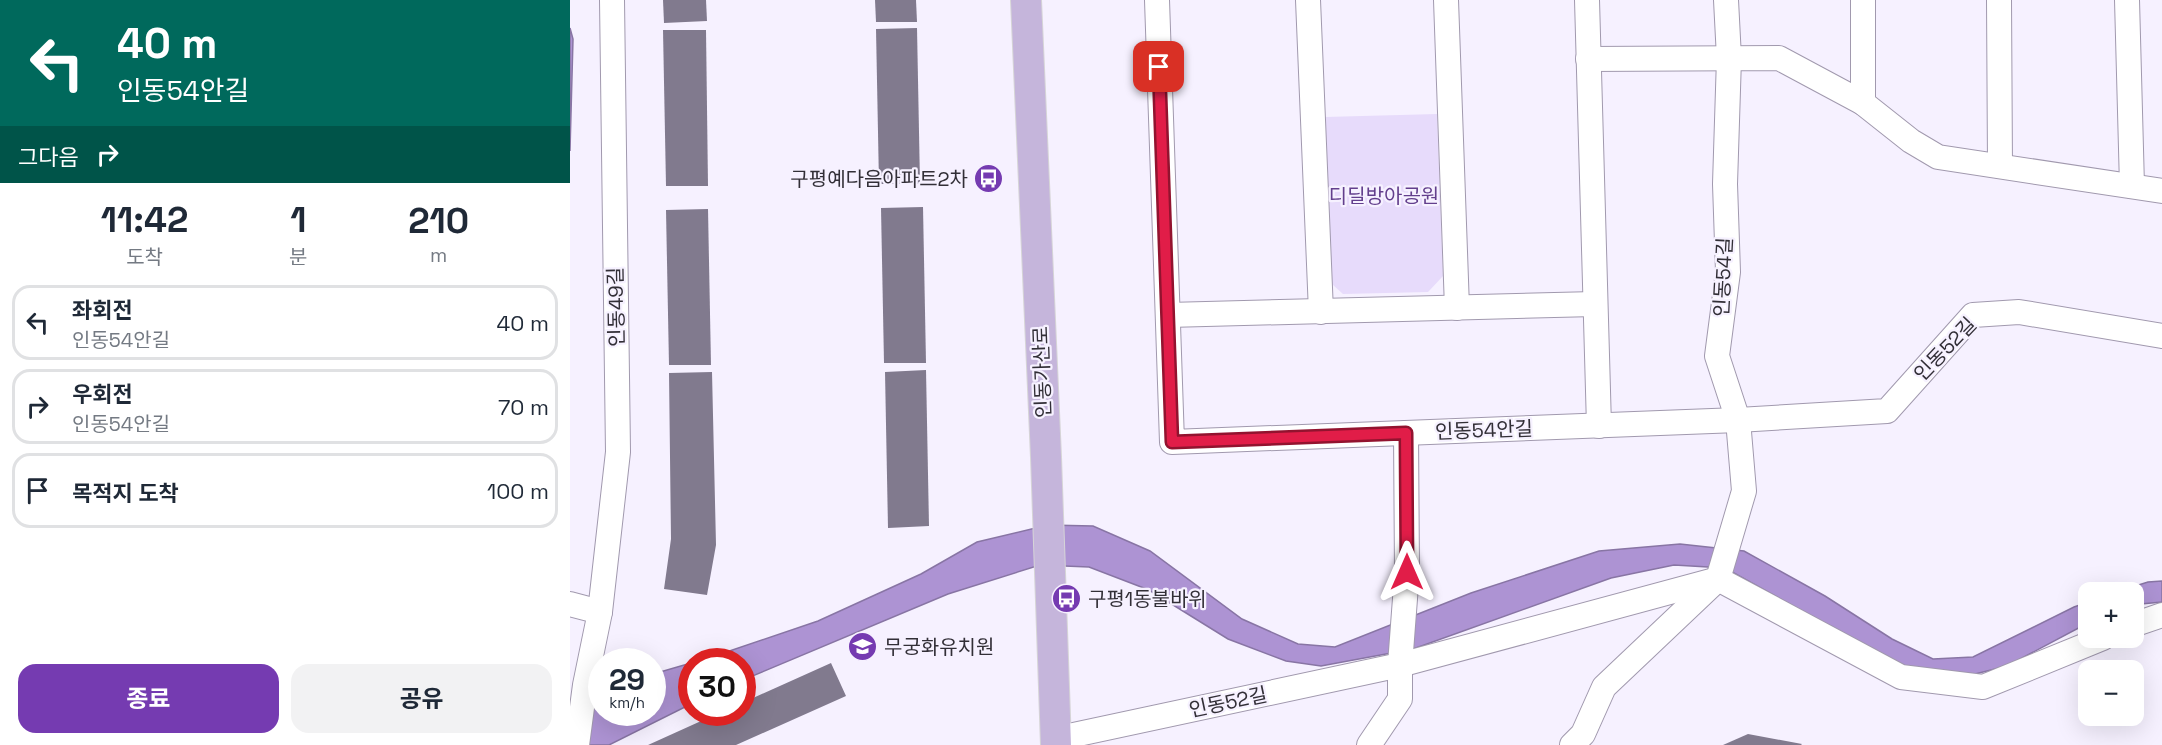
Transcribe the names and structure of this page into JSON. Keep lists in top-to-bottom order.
{
  "streets": {
    "main road": ["인동가산로"],
    "street": [
      "인동54길",
      "인동49길",
      "인동52길",
      "인동54안길"
    ]
  },
  "crossings": [
    ["인동54길", "인동52길"],
    ["인동54길", "인동54안길"],
    ["인동52길", "인동가산로"],
    ["인동52길", "인동54안길"]
  ],
  "parks": ["디딜방아공원"],
  "places": {
    "bus stop": ["구평예다음아파트2차", "구평1동불바위"],
    "school or university": ["무궁화유치원"]
  },
  "page": {
    "turn": ["40 m", "인동54안길"],
    "then": "그다음",
    "eta": [
      "11:42",
      "도착",
      "1",
      "분",
      "210",
      "m"
    ],
    "list": [
      {
        "name": "좌회전",
        "note": "인동54안길",
        "value": "40 m"
      },
      {
        "name": "우회전",
        "note": "인동54안길",
        "value": "70 m"
      },
      {
        "name": "목적지 도착",
        "value": "100 m"
      }
    ],
    "map_buttons": ["+", "−"],
    "speed": "29 km/h",
    "limit": "30",
    "buttons": ["종료", "공유"]
  }
}
